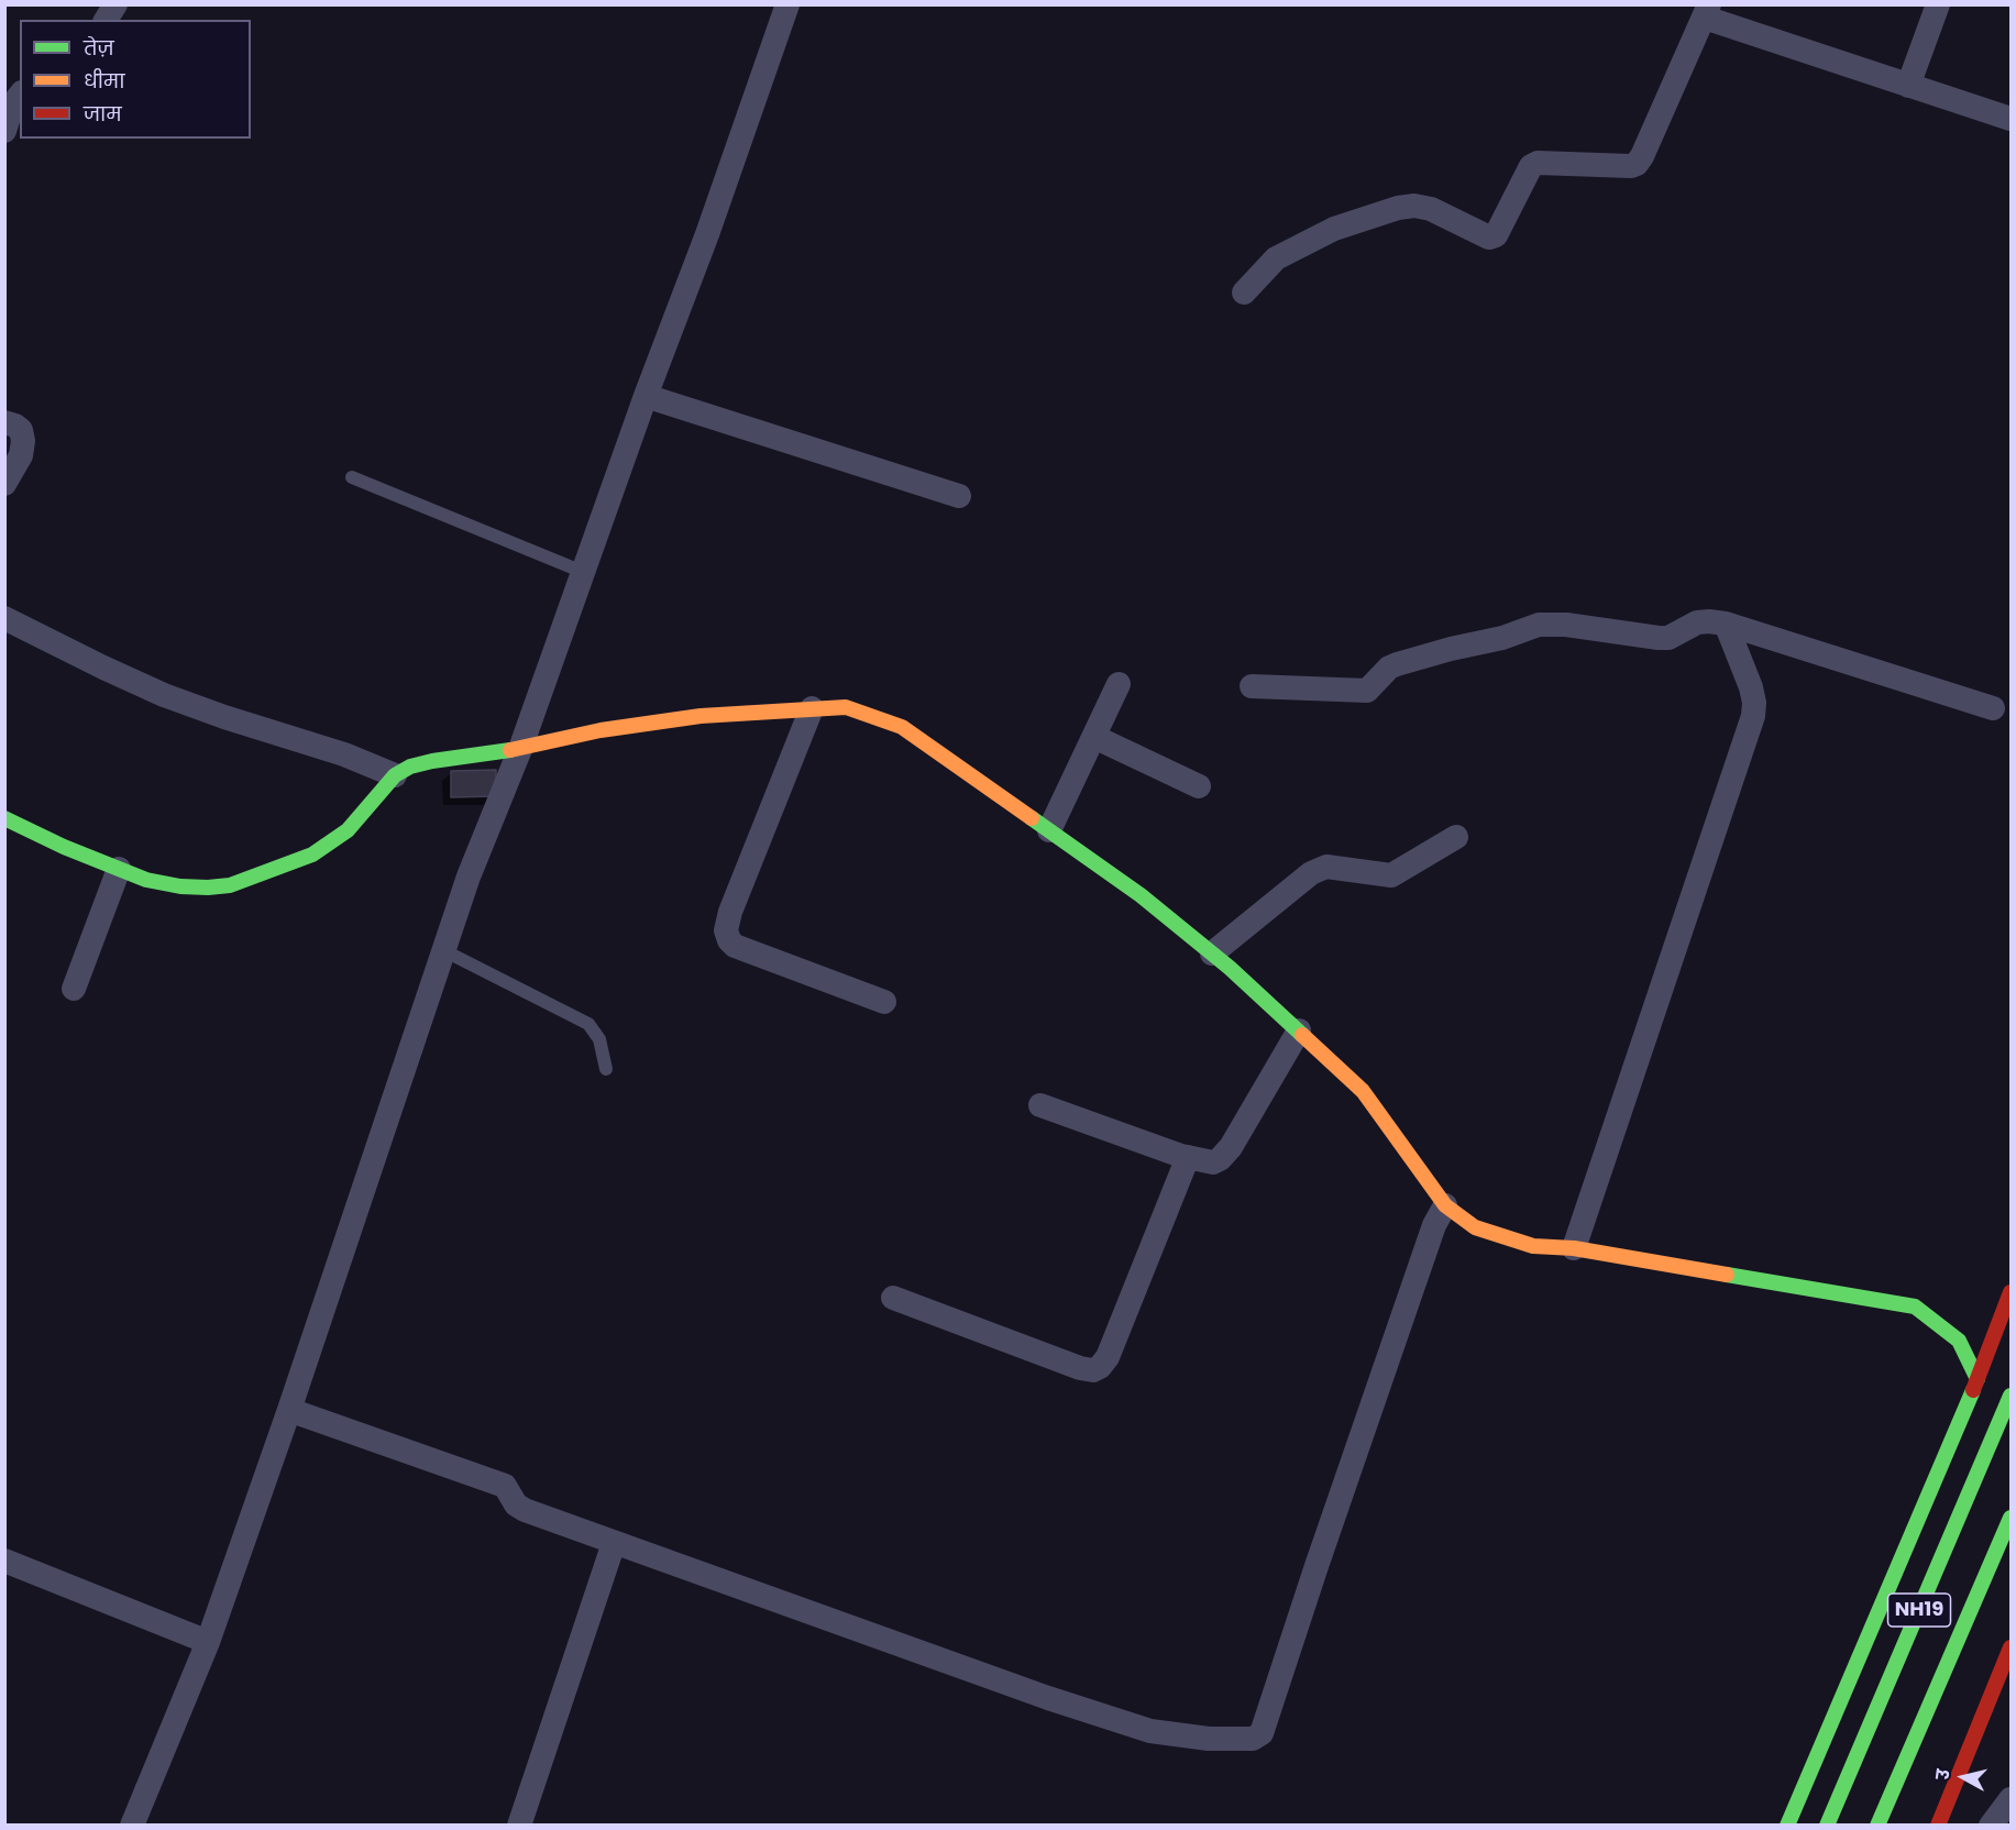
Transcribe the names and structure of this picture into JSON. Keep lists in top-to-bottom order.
{
  "streets": {
    "main road": ["NH19"]
  },
  "legend": ["तेज़", "धीमा", "जाम"],
  "north": "left"
}
